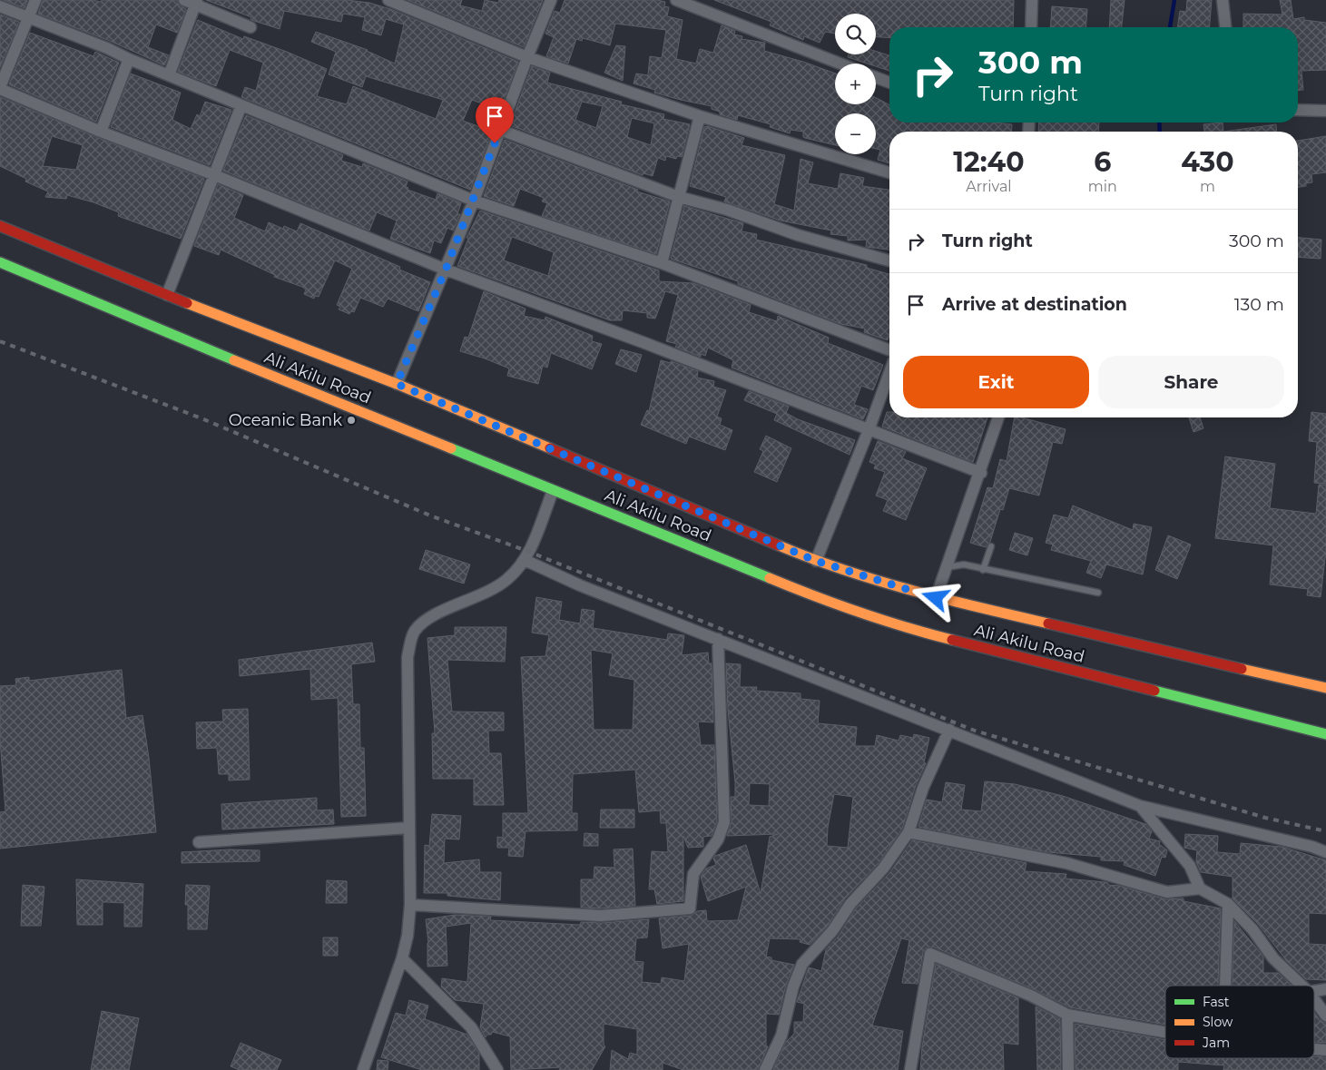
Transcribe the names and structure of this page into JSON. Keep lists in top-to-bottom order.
{
  "streets": {
    "main road": ["Ali Akilu Road"]
  },
  "places": ["Oceanic Bank"],
  "legend": ["Fast", "Slow", "Jam"],
  "page": {
    "map_buttons": ["+", "−"],
    "turn": ["300 m", "Turn right"],
    "eta": [
      "12:40",
      "Arrival",
      "6",
      "min",
      "430",
      "m"
    ],
    "list": [
      {
        "name": "Turn right",
        "value": "300 m"
      },
      {
        "name": "Arrive at destination",
        "value": "130 m"
      }
    ],
    "buttons": ["Exit", "Share"]
  }
}
